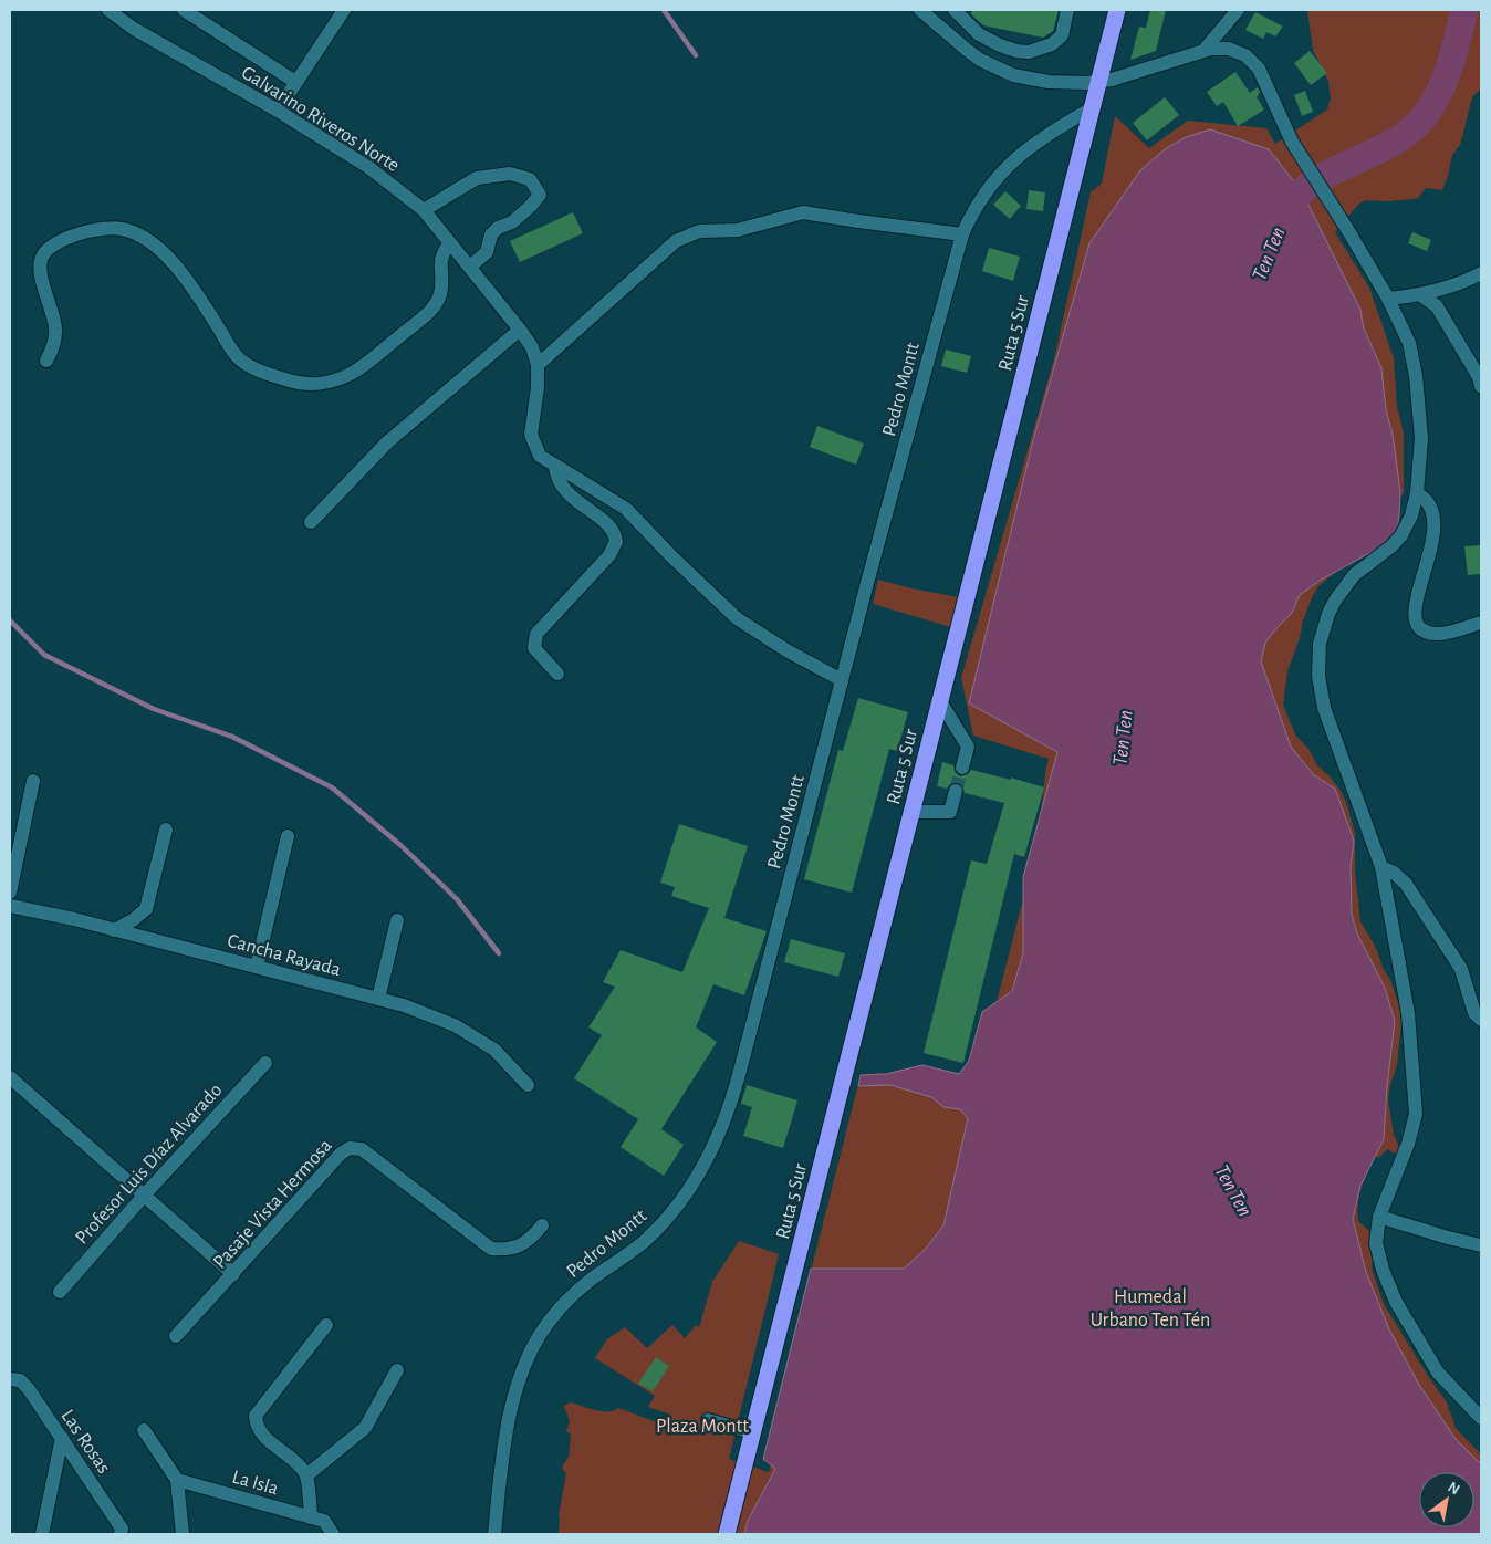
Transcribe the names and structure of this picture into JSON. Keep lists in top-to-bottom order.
{
  "streets": {
    "highway": ["Ruta 5 Sur"],
    "street": [
      "Galvarino Riveros Norte",
      "Pedro Montt",
      "Cancha Rayada",
      "Profesor Luis Díaz Alvarado",
      "Pasaje Vista Hermosa",
      "Las Rosas",
      "La Isla"
    ]
  },
  "crossings": [
    ["Galvarino Riveros Norte", "Pedro Montt"],
    ["Ruta 5 Sur", "Pedro Montt"]
  ],
  "water": ["Ten Ten"],
  "parks": ["Humedal Urbano Ten Tén", "Plaza Montt"],
  "north": "top right"
}
